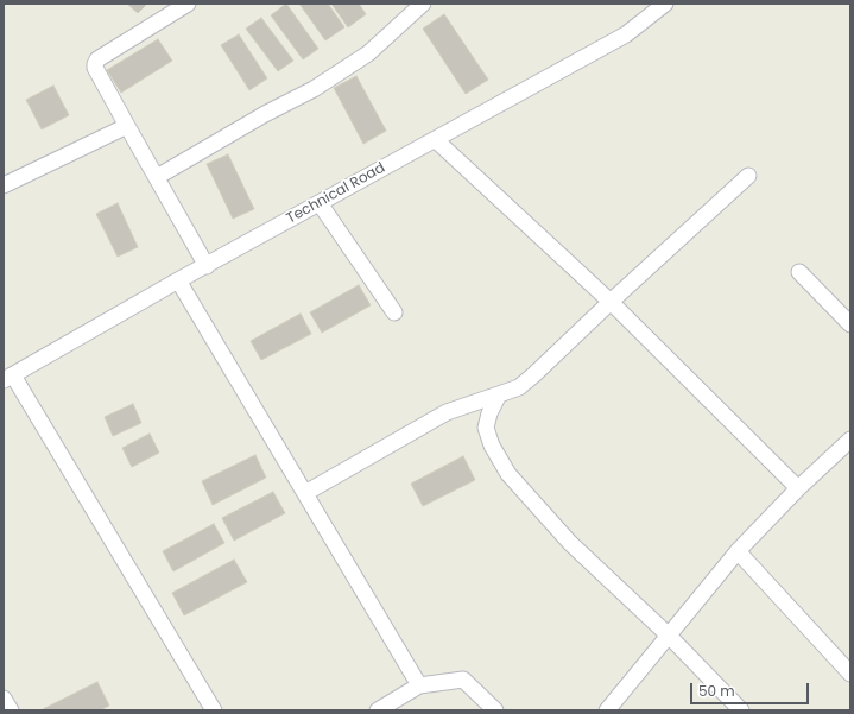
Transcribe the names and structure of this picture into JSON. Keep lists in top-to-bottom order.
{
  "streets": {
    "street": ["Technical Road"]
  },
  "scale_bar": "50 m"
}
